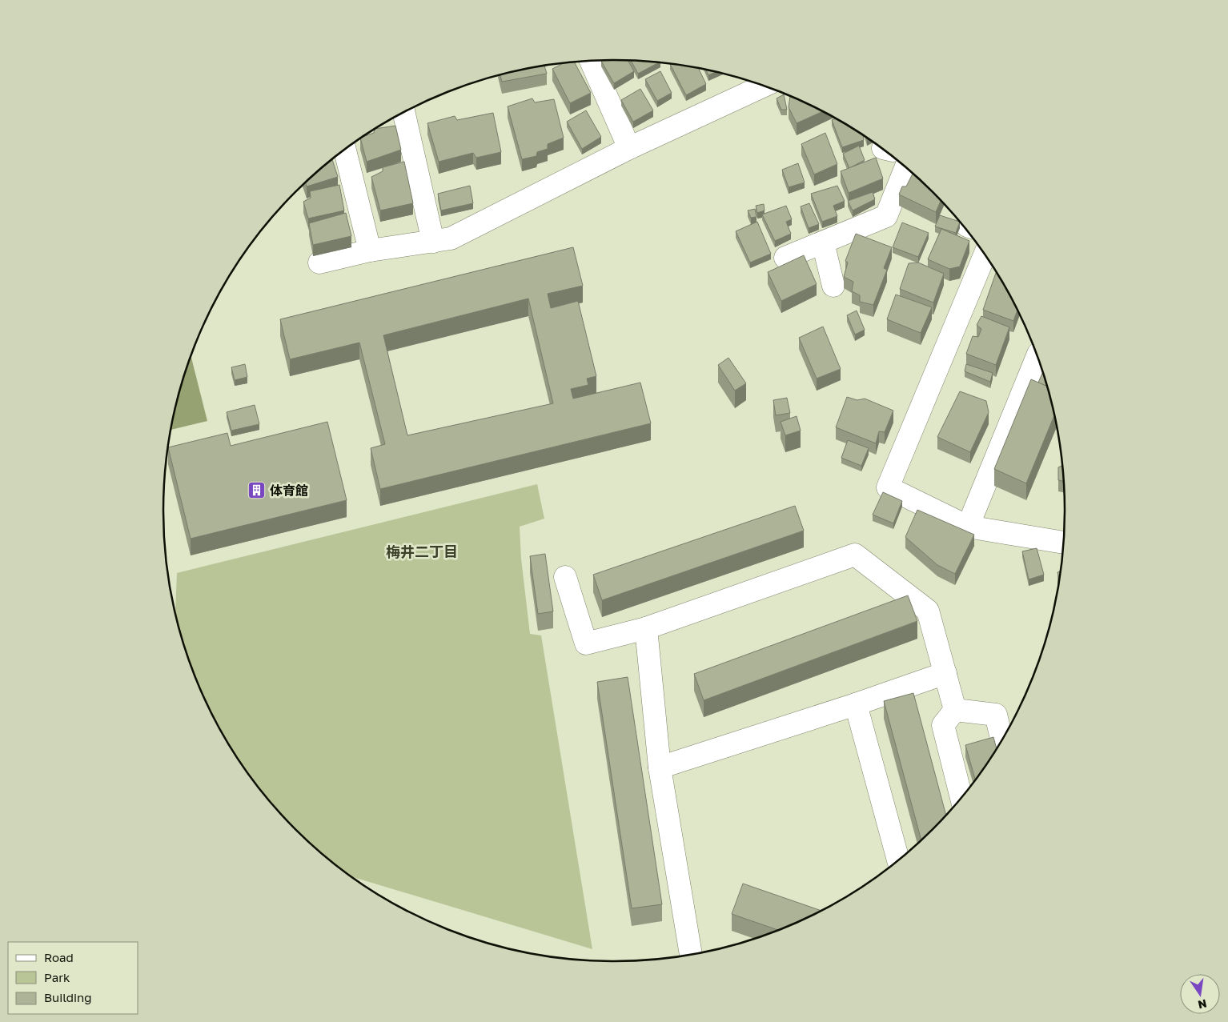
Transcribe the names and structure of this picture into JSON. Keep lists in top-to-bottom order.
{
  "districts": ["梅井二丁目"],
  "places": {
    "building": ["体育館"]
  },
  "legend": ["Road", "Park", "Building"],
  "north": "bottom"
}
